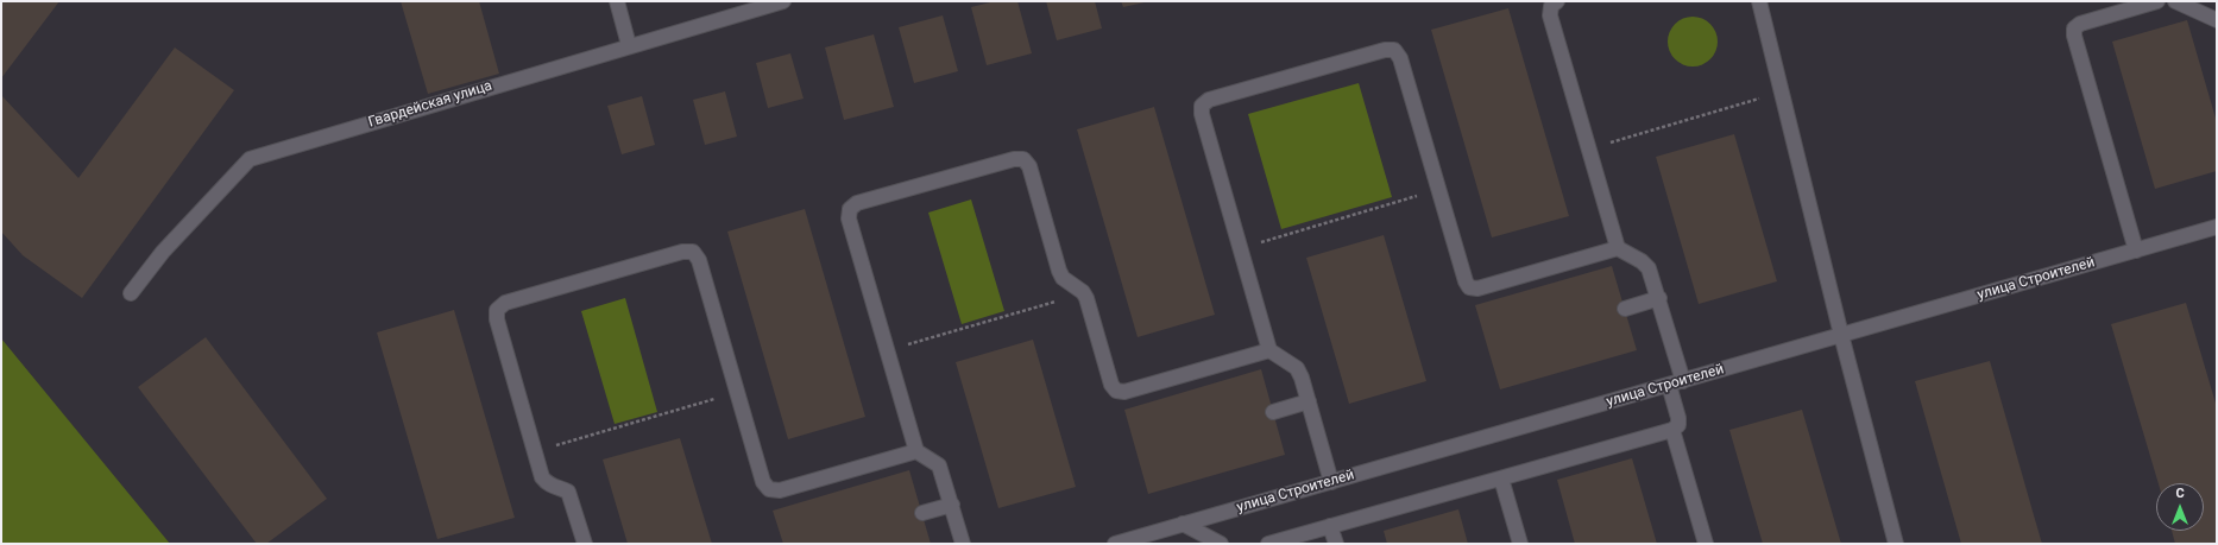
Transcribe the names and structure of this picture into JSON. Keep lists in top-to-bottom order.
{
  "streets": {
    "street": ["Гвардейская улица", "улица Строителей"]
  },
  "north": "top"
}
